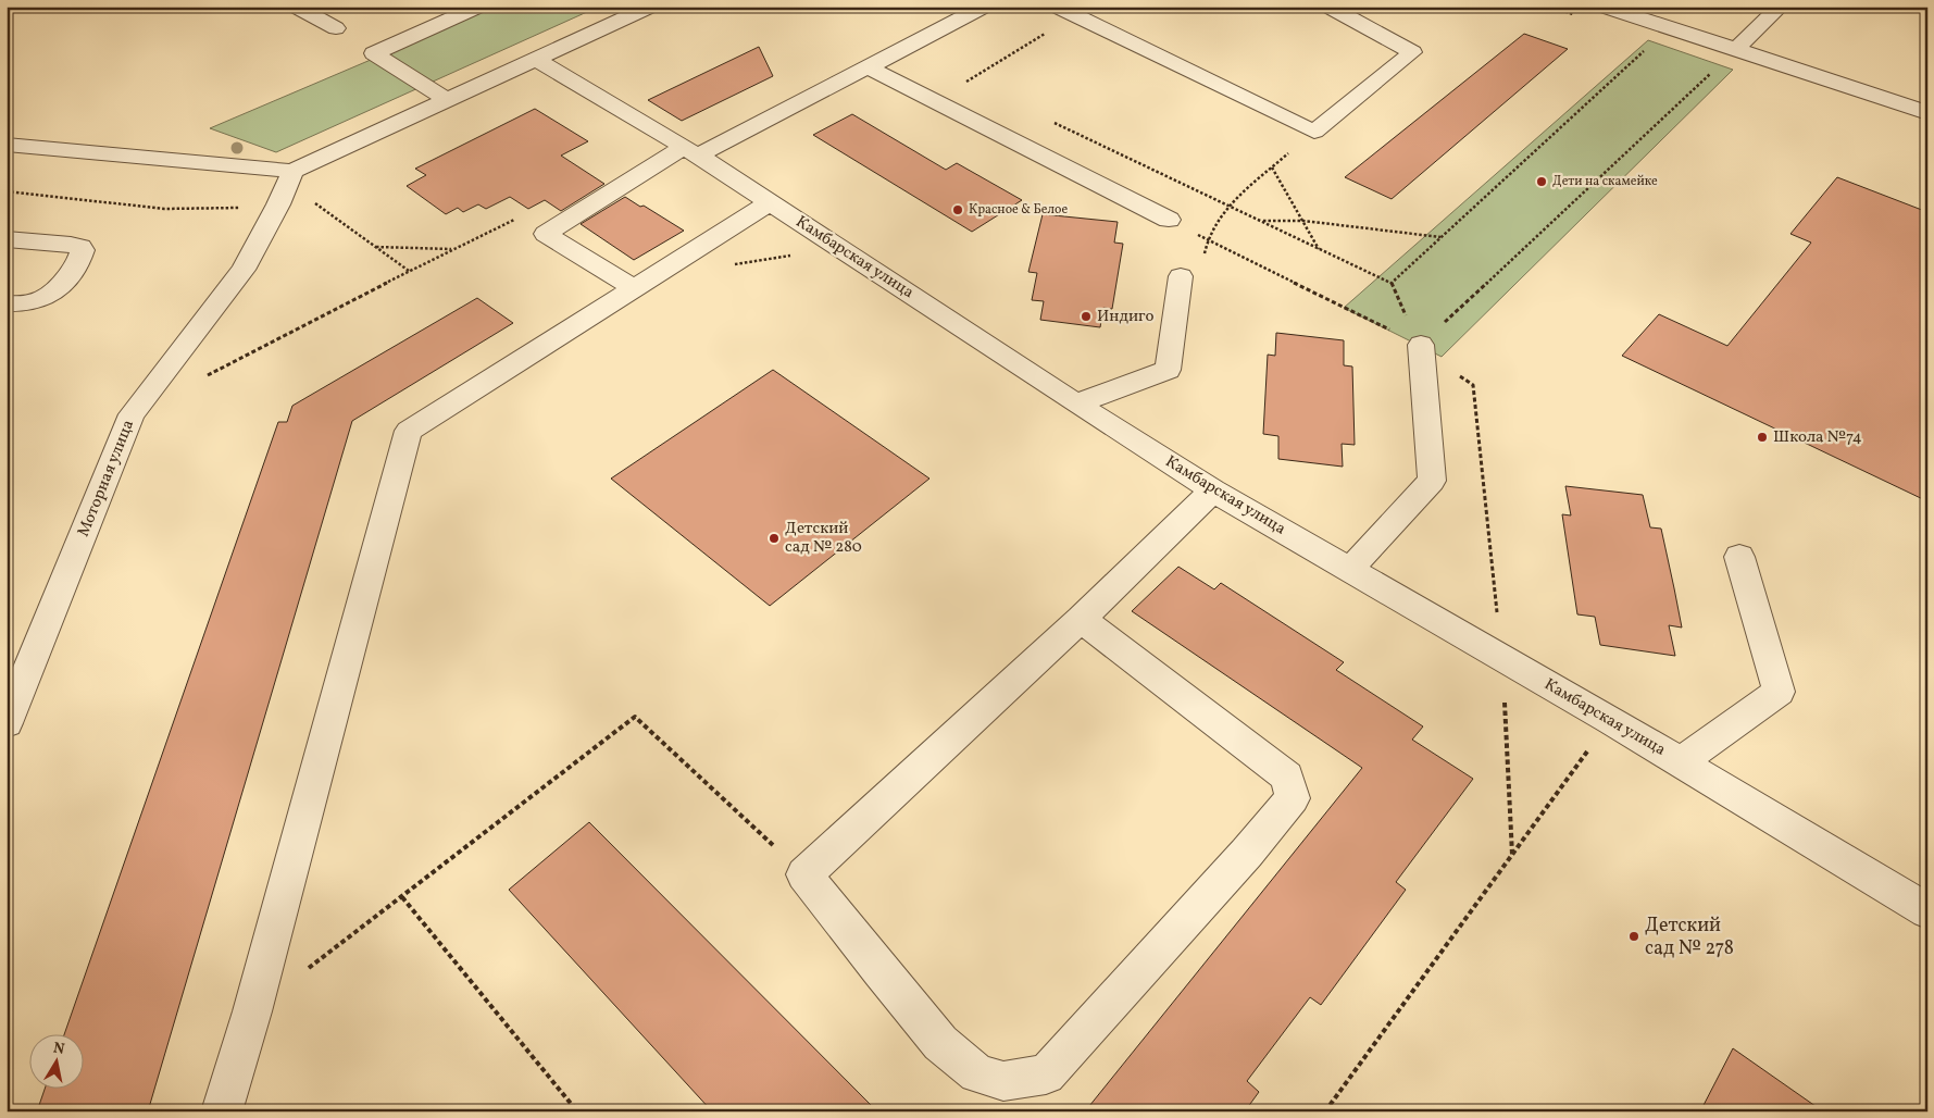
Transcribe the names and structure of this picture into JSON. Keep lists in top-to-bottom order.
{
  "streets": {
    "street": ["Камбарская улица", "Моторная улица"]
  },
  "places": [
    "Дети на скамейке",
    "Красное & Белое",
    "Индиго",
    "Школа №74",
    "Детский сад № 280",
    "Детский сад № 278"
  ],
  "north": "top"
}
